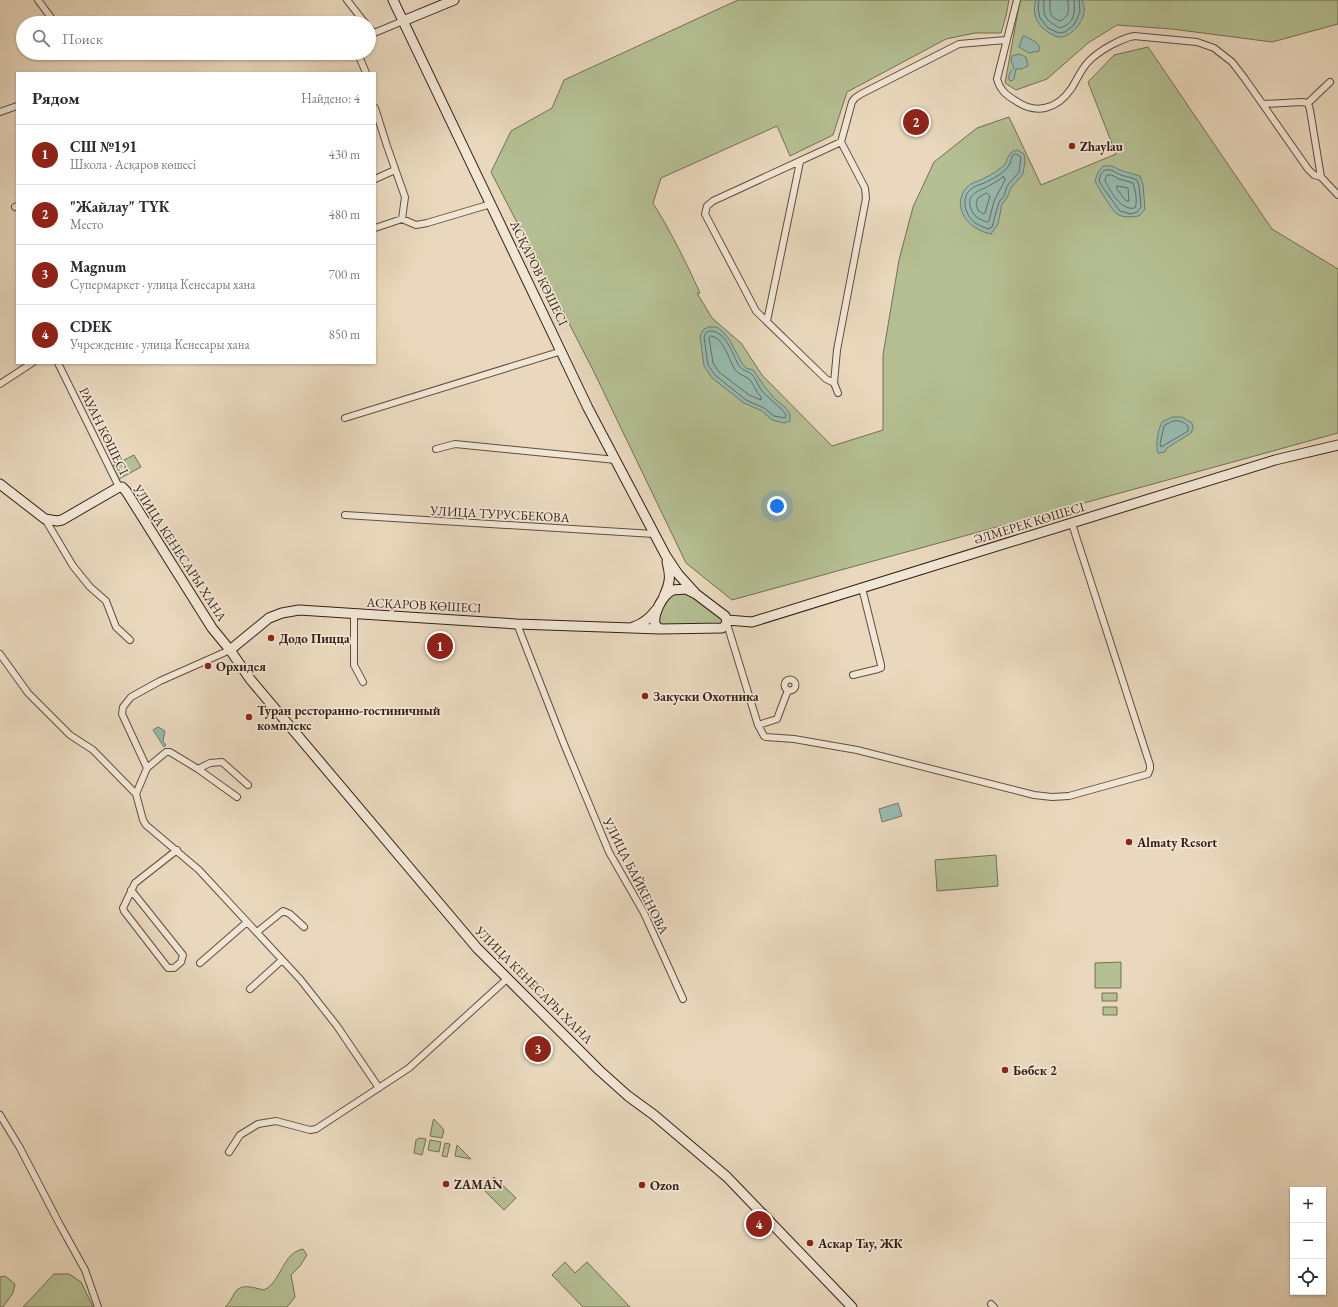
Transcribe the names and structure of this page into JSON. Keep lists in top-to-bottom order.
{
  "streets": {
    "street": [
      "АСҚАРОВ КӨШЕСІ",
      "РАУАН КӨШЕСІ",
      "УЛИЦА ТУРУСБЕКОВА",
      "ӘЛМЕРЕК КӨШЕСІ",
      "УЛИЦА КЕНЕСАРЫ ХАНА",
      "УЛИЦА БАЙКЕНОВА"
    ]
  },
  "crossings": [
    ["АСҚАРОВ КӨШЕСІ", "УЛИЦА ТУРУСБЕКОВА"],
    ["АСҚАРОВ КӨШЕСІ", "ӘЛМЕРЕК КӨШЕСІ"],
    ["АСҚАРОВ КӨШЕСІ", "УЛИЦА КЕНЕСАРЫ ХАНА"],
    ["АСҚАРОВ КӨШЕСІ", "УЛИЦА БАЙКЕНОВА"],
    ["РАУАН КӨШЕСІ", "УЛИЦА КЕНЕСАРЫ ХАНА"]
  ],
  "places": [
    "Zhaylau",
    "Додо Пицца",
    "Орхидея",
    "Закуски Охотника",
    "Туран ресторанно-гостиничный комплекс",
    "Almaty Resort",
    "Бөбек 2",
    "ZAMAN",
    "Ozon",
    "Аскар Тау, ЖК"
  ],
  "page": {
    "search": "Поиск",
    "heading": ["Рядом", "Найдено: 4"],
    "pins": [
      "2",
      "1",
      "3",
      "4"
    ],
    "list": [
      {
        "mark": "1",
        "name": "СШ №191",
        "note": "Школа · Асқаров көшесі",
        "value": "430 m"
      },
      {
        "mark": "2",
        "name": "\"Жайлау\" ТҮК",
        "note": "Место",
        "value": "480 m"
      },
      {
        "mark": "3",
        "name": "Magnum",
        "note": "Супермаркет · улица Кенесары хана",
        "value": "700 m"
      },
      {
        "mark": "4",
        "name": "CDEK",
        "note": "Учреждение · улица Кенесары хана",
        "value": "850 m"
      }
    ],
    "map_buttons": ["+", "−"]
  }
}
